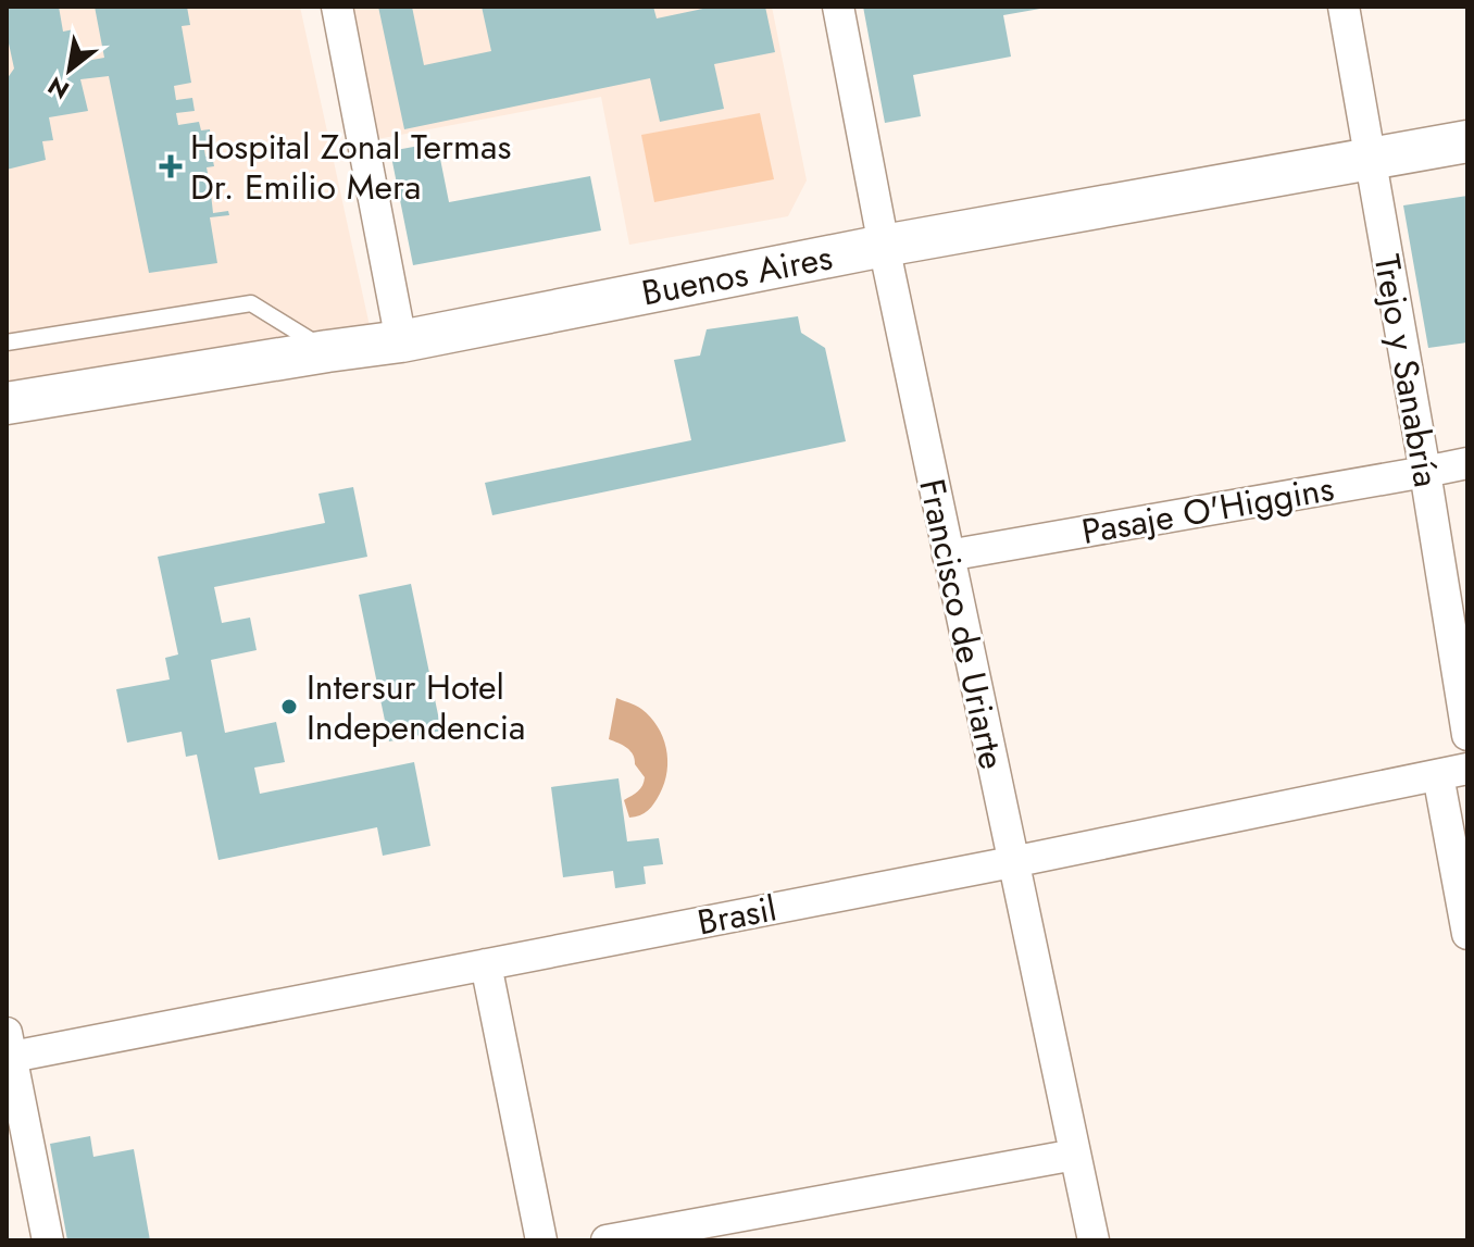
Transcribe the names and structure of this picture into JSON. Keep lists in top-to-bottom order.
{
  "streets": {
    "main road": ["Buenos Aires"],
    "street": [
      "Trejo y Sanabría",
      "Pasaje O'Higgins",
      "Francisco de Uriarte",
      "Brasil"
    ]
  },
  "crossings": [
    ["Buenos Aires", "Trejo y Sanabría"],
    ["Buenos Aires", "Francisco de Uriarte"],
    ["Trejo y Sanabría", "Pasaje O'Higgins"],
    ["Pasaje O'Higgins", "Francisco de Uriarte"],
    ["Francisco de Uriarte", "Brasil"]
  ],
  "places": {
    "health": ["Hospital Zonal Termas Dr. Emilio Mera"],
    "other": ["Intersur Hotel Independencia"]
  },
  "north": "bottom left"
}
